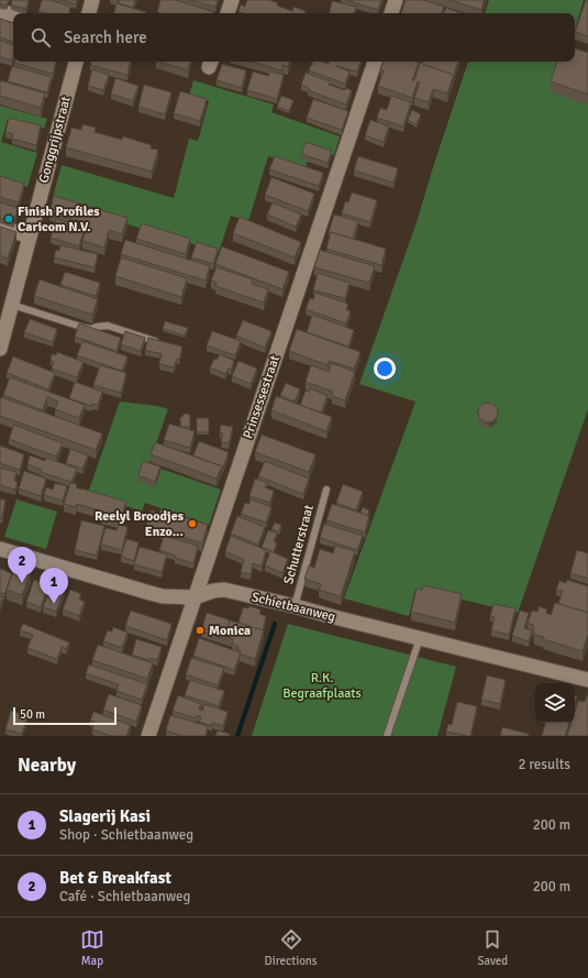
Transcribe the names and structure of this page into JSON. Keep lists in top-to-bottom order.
{
  "streets": {
    "street": ["Gonggrijpstraat", "Prinsessestraat", "Schietbaanweg"],
    "lane": ["Schutterstraat"]
  },
  "crossings": [
    ["Prinsessestraat", "Schietbaanweg"],
    ["Schutterstraat", "Schietbaanweg"]
  ],
  "parks": ["R.K. Begraafplaats"],
  "places": ["Finish Profiles Caricom N.V.", "Reelyl Broodjes Enzo...", "Monica"],
  "scale_bar": "50 m",
  "page": {
    "search": "Search here",
    "pins": ["2", "1"],
    "scale": "50 m",
    "heading": ["Nearby", "2 results"],
    "list": [
      {
        "mark": "1",
        "name": "Slagerij Kasi",
        "note": "Shop · Schietbaanweg",
        "value": "200 m"
      },
      {
        "mark": "2",
        "name": "Bet & Breakfast",
        "note": "Café · Schietbaanweg",
        "value": "200 m"
      }
    ],
    "nav": ["Map", "Directions", "Saved"]
  }
}
